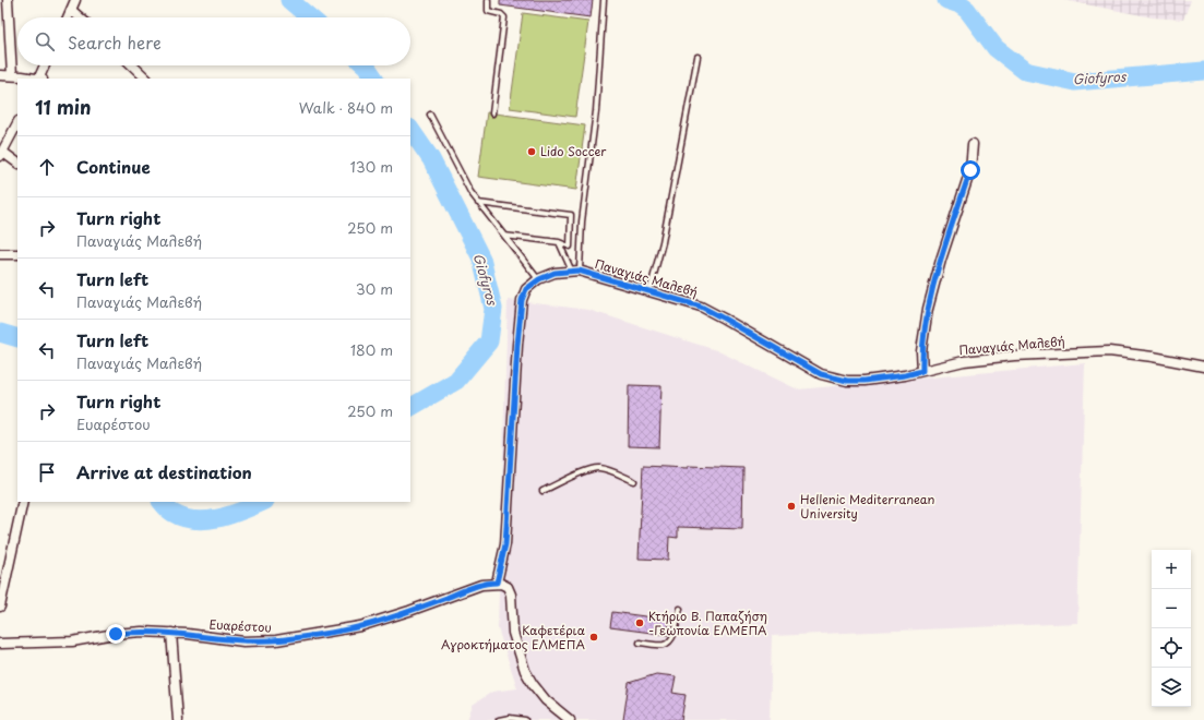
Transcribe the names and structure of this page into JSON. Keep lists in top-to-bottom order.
{
  "streets": {
    "street": ["Παναγιάς Μαλεβή", "Ευαρέστου"]
  },
  "crossings": [
    ["Παναγιάς Μαλεβή", "Ευαρέστου"]
  ],
  "water": ["Giofyros"],
  "places": [
    "Lido Soccer",
    "Hellenic Mediterranean University",
    "Κτήριο Β. Παπαζήση -Γεωπονία ΕΛΜΕΠΑ",
    "Καφετέρια Αγροκτήματος ΕΛΜΕΠΑ"
  ],
  "page": {
    "search": "Search here",
    "heading": ["11 min", "Walk · 840 m"],
    "list": [
      ["Continue", "130 m"],
      ["Turn right", "Παναγιάς Μαλεβή", "250 m"],
      ["Turn left", "Παναγιάς Μαλεβή", "30 m"],
      ["Turn left", "Παναγιάς Μαλεβή", "180 m"],
      ["Turn right", "Ευαρέστου", "250 m"],
      "Arrive at destination"
    ],
    "map_buttons": ["+", "−"]
  }
}
